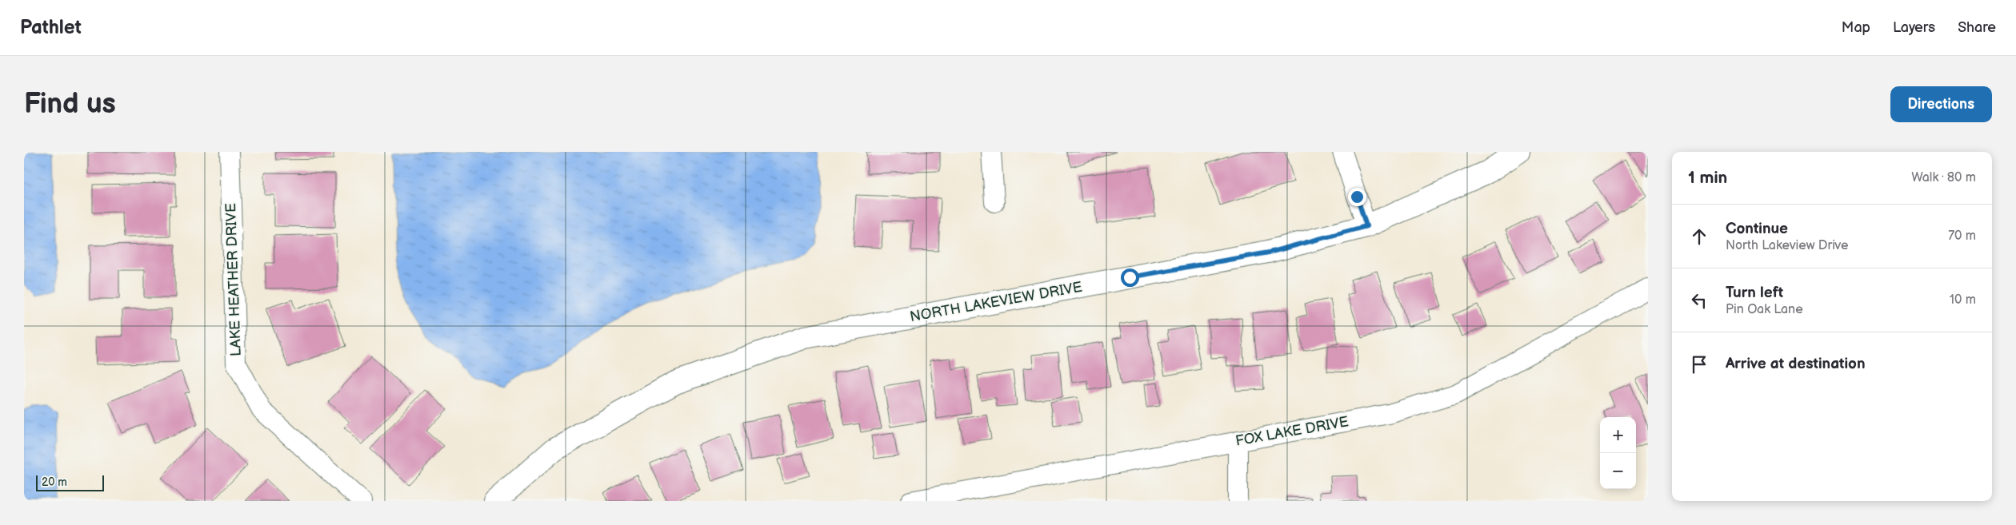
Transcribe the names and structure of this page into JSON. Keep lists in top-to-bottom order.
{
  "streets": {
    "street": ["LAKE HEATHER DRIVE", "NORTH LAKEVIEW DRIVE", "FOX LAKE DRIVE"]
  },
  "scale_bar": "20 m",
  "page": {
    "header": "Pathlet",
    "nav": ["Map", "Layers", "Share"],
    "buttons": "Directions",
    "title": "Find us",
    "heading": ["1 min", "Walk · 80 m"],
    "list": [
      ["Continue", "North Lakeview Drive", "70 m"],
      ["Turn left", "Pin Oak Lane", "10 m"],
      "Arrive at destination"
    ],
    "map_buttons": ["+", "−"],
    "scale": "20 m"
  }
}
